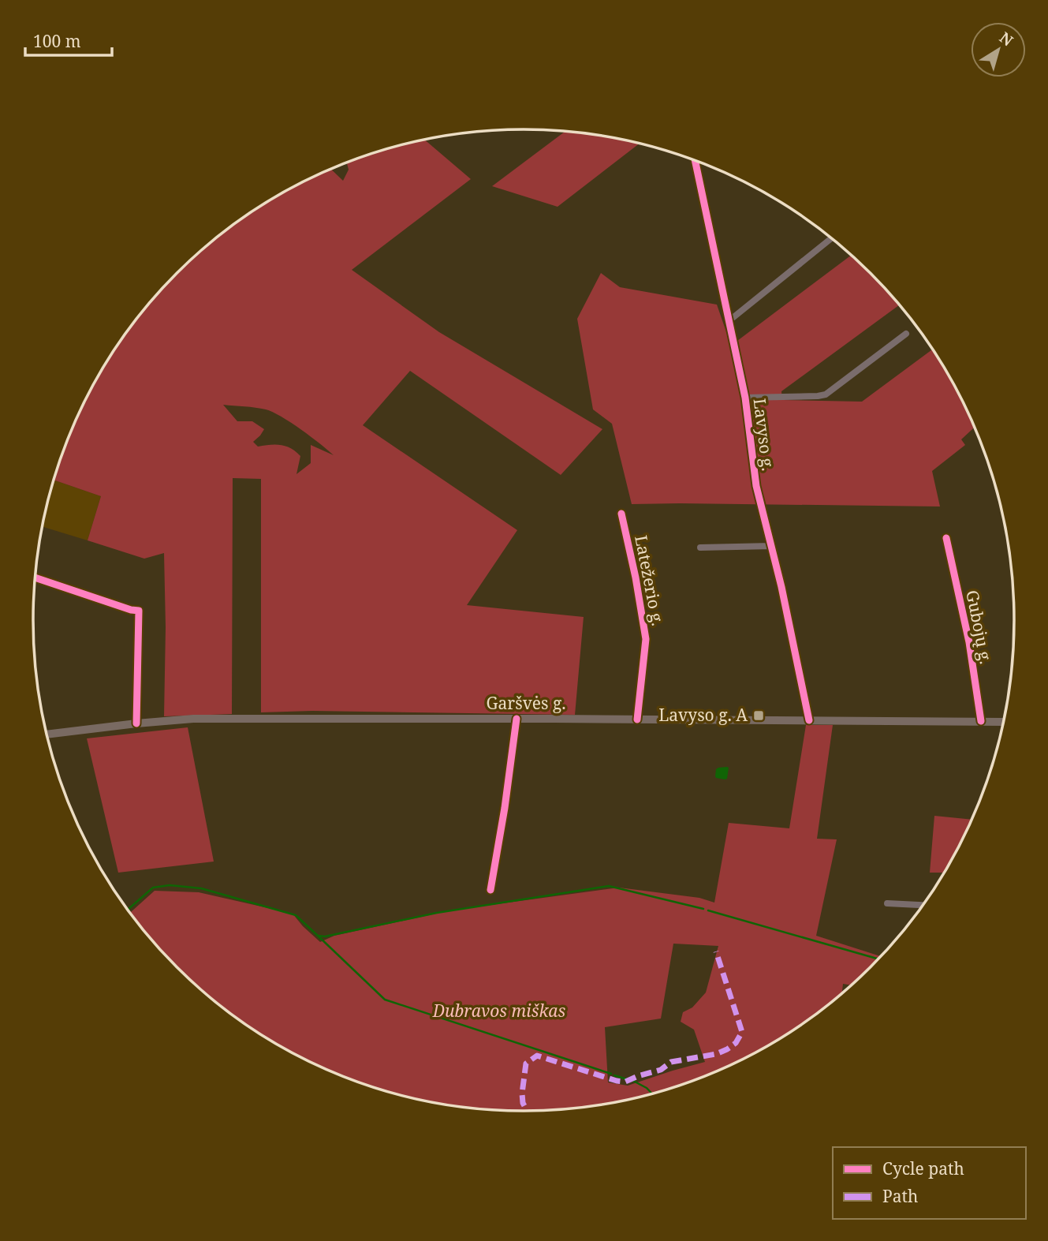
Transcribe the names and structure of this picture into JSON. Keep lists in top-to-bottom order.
{
  "streets": {
    "main road": ["Garšvės g."],
    "street": ["Lavyso g.", "Latežerio g.", "Gubojų g."]
  },
  "crossings": [
    ["Lavyso g.", "Garšvės g."],
    ["Latežerio g.", "Garšvės g."],
    ["Gubojų g.", "Garšvės g."]
  ],
  "parks": ["Dubravos miškas"],
  "places": {
    "transit": ["Lavyso g. A"]
  },
  "legend": ["Cycle path", "Path"],
  "scale_bar": "100 m",
  "north": "top right"
}
